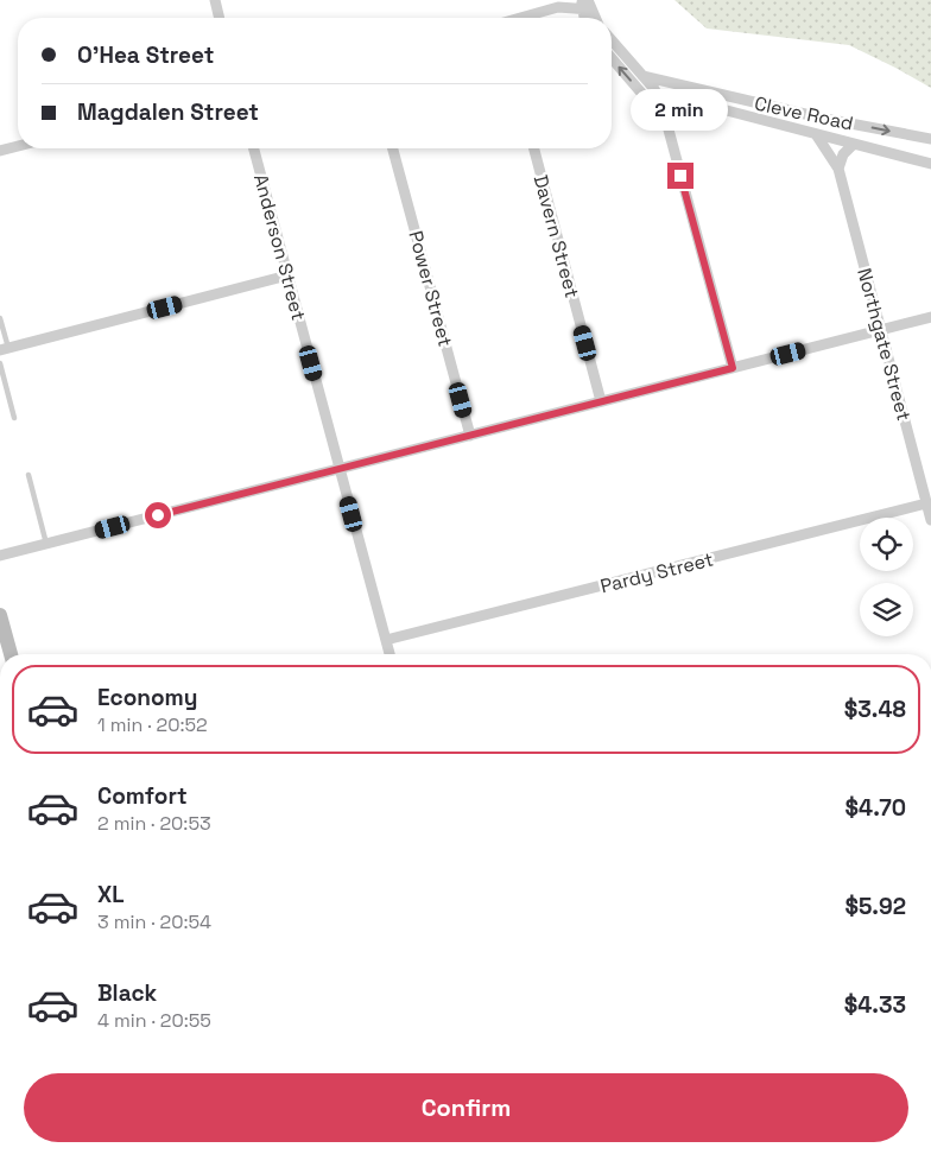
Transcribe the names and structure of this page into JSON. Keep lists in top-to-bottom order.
{
  "streets": {
    "street": [
      "Cleve Road",
      "Davern Street",
      "Anderson Street",
      "Power Street",
      "Northgate Street",
      "Pardy Street"
    ]
  },
  "crossings": [
    ["Cleve Road", "Northgate Street"],
    ["Anderson Street", "Pardy Street"],
    ["Northgate Street", "Pardy Street"]
  ],
  "page": {
    "banner": ["O'Hea Street", "Magdalen Street"],
    "bubble": "2 min",
    "list": [
      {
        "name": "Economy",
        "note": "1 min · 20:52",
        "value": "$3.48"
      },
      {
        "name": "Comfort",
        "note": "2 min · 20:53",
        "value": "$4.70"
      },
      {
        "name": "XL",
        "note": "3 min · 20:54",
        "value": "$5.92"
      },
      {
        "name": "Black",
        "note": "4 min · 20:55",
        "value": "$4.33"
      }
    ],
    "buttons": "Confirm"
  }
}
